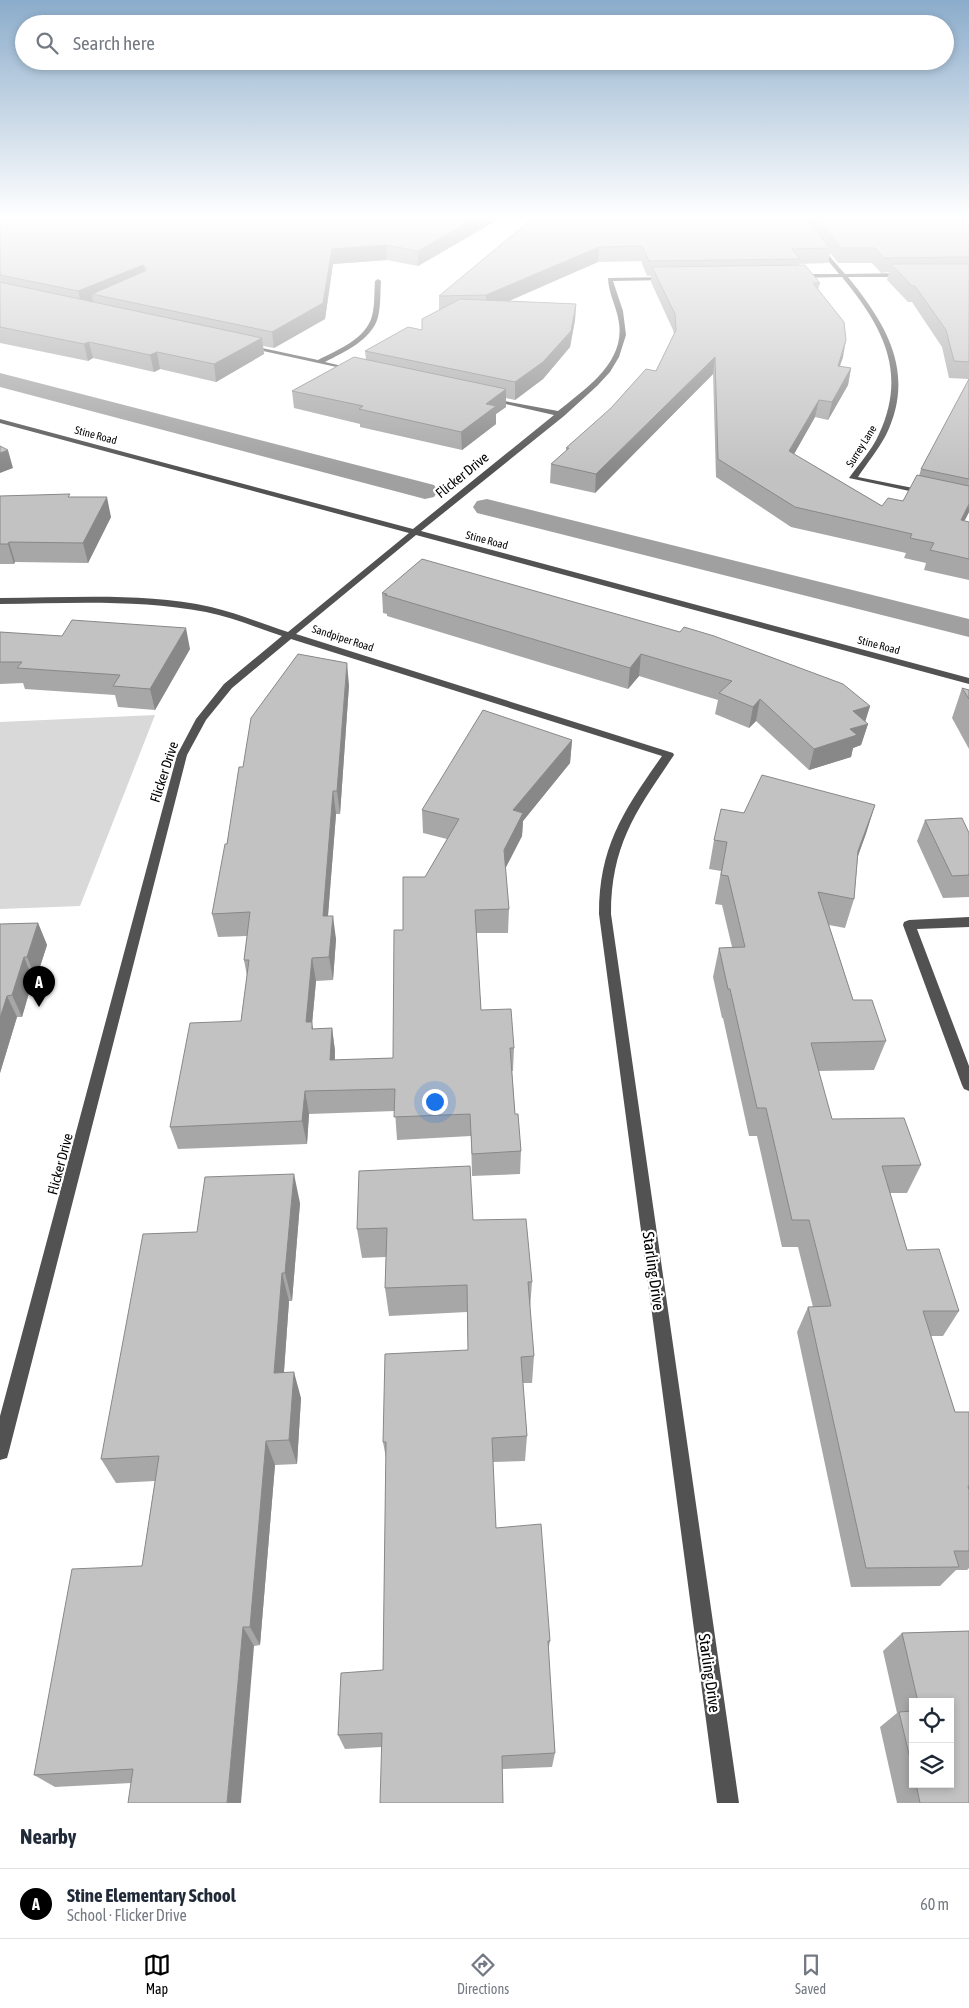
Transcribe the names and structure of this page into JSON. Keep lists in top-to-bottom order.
{
  "streets": {
    "street": [
      "Stine Road",
      "Surrey Lane",
      "Flicker Drive",
      "Sandpiper Road",
      "Starling Drive"
    ]
  },
  "crossings": [
    ["Stine Road", "Flicker Drive"],
    ["Flicker Drive", "Sandpiper Road"],
    ["Sandpiper Road", "Starling Drive"]
  ],
  "page": {
    "search": "Search here",
    "pins": "A",
    "heading": "Nearby",
    "list": [
      {
        "mark": "A",
        "name": "Stine Elementary School",
        "note": "School · Flicker Drive",
        "value": "60 m"
      }
    ],
    "nav": ["Map", "Directions", "Saved"]
  }
}
